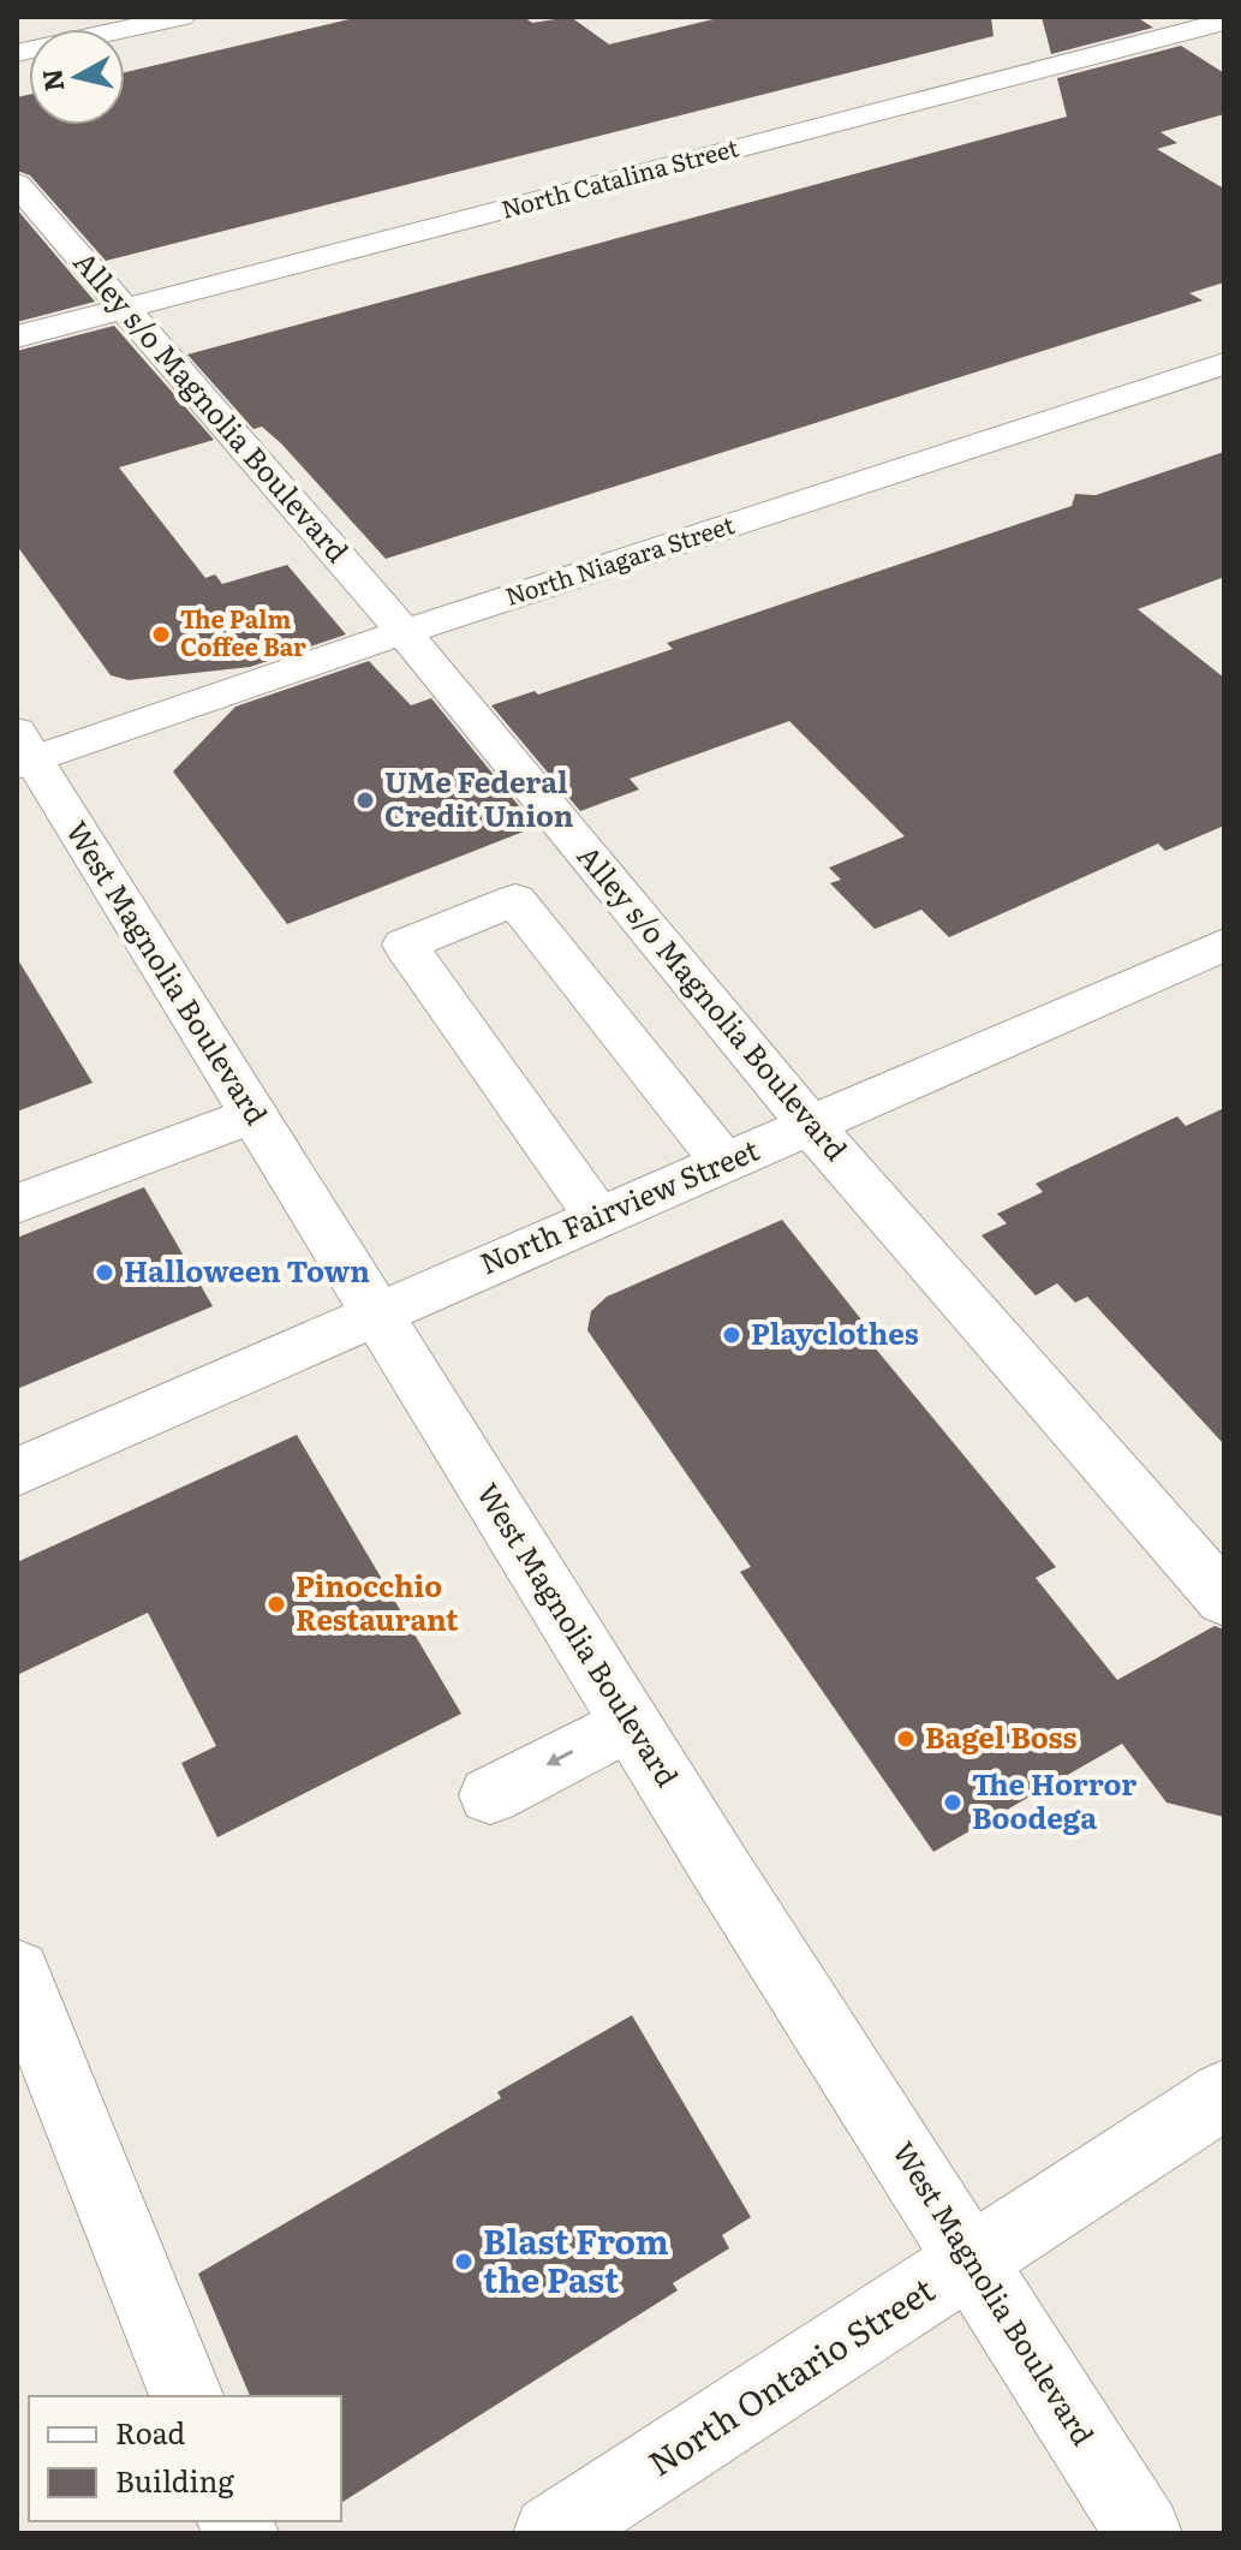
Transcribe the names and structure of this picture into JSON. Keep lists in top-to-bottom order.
{
  "streets": {
    "street": [
      "North Catalina Street",
      "Alley s/o Magnolia Boulevard",
      "North Niagara Street",
      "West Magnolia Boulevard",
      "North Fairview Street",
      "North Ontario Street"
    ]
  },
  "crossings": [
    ["North Catalina Street", "Alley s/o Magnolia Boulevard"],
    ["Alley s/o Magnolia Boulevard", "North Niagara Street"],
    ["Alley s/o Magnolia Boulevard", "North Fairview Street"],
    ["North Niagara Street", "West Magnolia Boulevard"],
    ["West Magnolia Boulevard", "North Fairview Street"],
    ["West Magnolia Boulevard", "North Ontario Street"]
  ],
  "places": [
    "The Palm Coffee Bar",
    "UMe Federal Credit Union",
    "Halloween Town",
    "Playclothes",
    "Pinocchio Restaurant",
    "Bagel Boss",
    "The Horror Boodega",
    "Blast From the Past"
  ],
  "legend": ["Road", "Building"],
  "north": "left"
}
